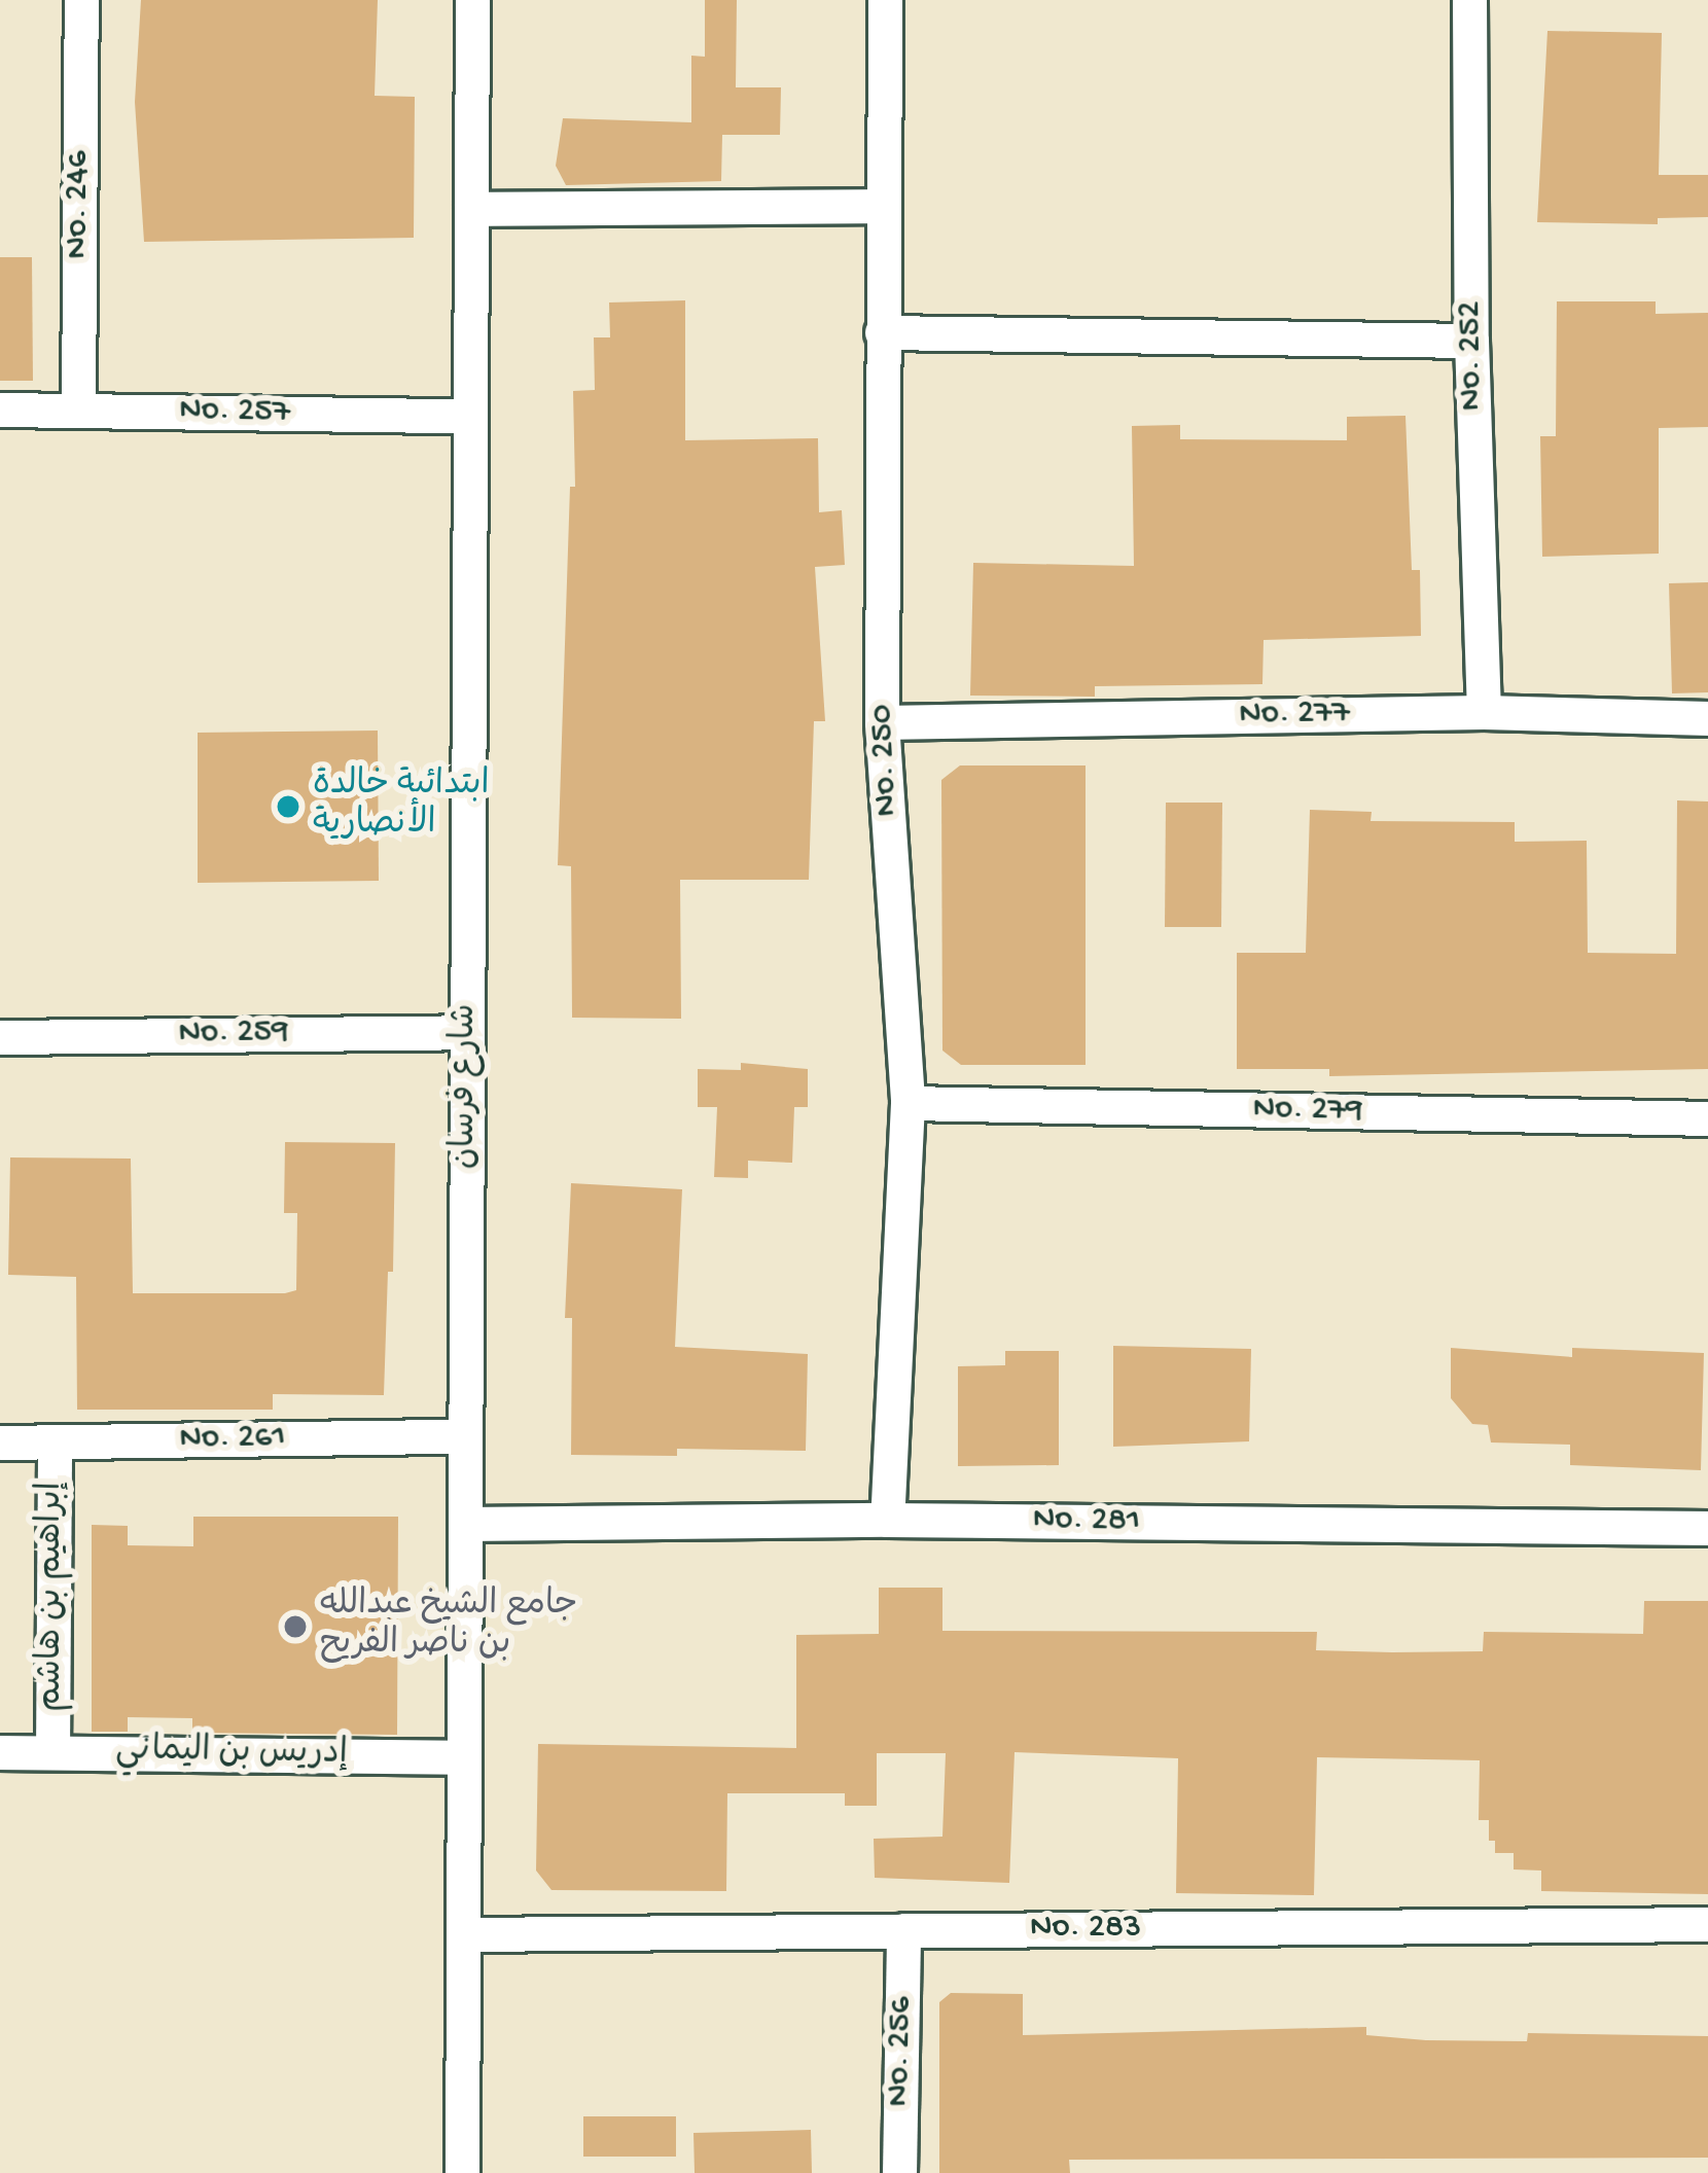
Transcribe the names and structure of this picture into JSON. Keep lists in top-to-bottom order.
{
  "streets": {
    "street": [
      "No. 246",
      "No. 252",
      "No. 257",
      "No. 277",
      "No. 250",
      "No. 259",
      "شارع فرسان",
      "No. 279",
      "No. 261",
      "No. 281",
      "إبراهيم بن هاشم",
      "إدريس بن اليماني",
      "No. 283",
      "No. 256"
    ]
  },
  "crossings": [
    ["No. 246", "No. 257"],
    ["No. 252", "No. 277"],
    ["No. 257", "شارع فرسان"],
    ["No. 277", "No. 250"],
    ["No. 250", "No. 279"],
    ["No. 250", "No. 281"],
    ["No. 259", "شارع فرسان"],
    ["شارع فرسان", "No. 261"],
    ["شارع فرسان", "No. 281"],
    ["شارع فرسان", "إدريس بن اليماني"],
    ["شارع فرسان", "No. 283"],
    ["No. 261", "إبراهيم بن هاشم"],
    ["إبراهيم بن هاشم", "إدريس بن اليماني"],
    ["No. 283", "No. 256"]
  ],
  "places": ["ابتدائية خالدة الأنصارية", "جامع الشيخ عبدالله بن ناصر الفريح"]
}
